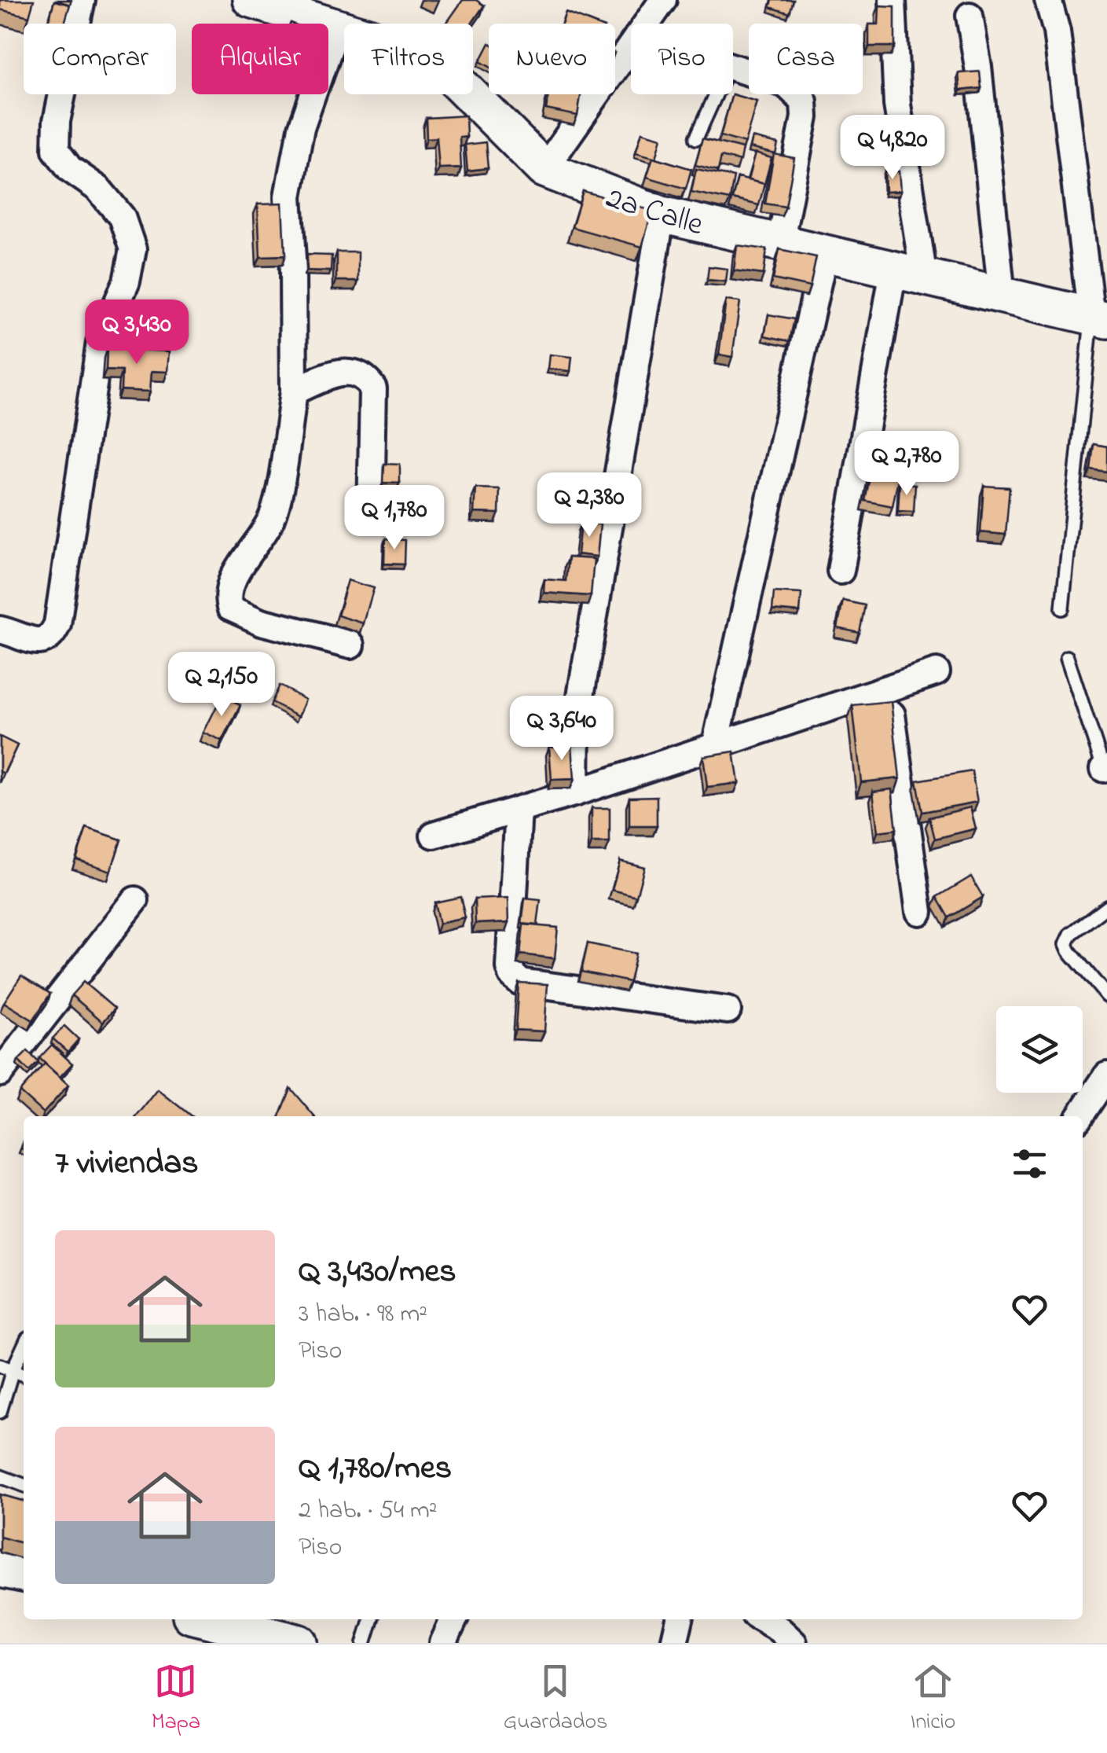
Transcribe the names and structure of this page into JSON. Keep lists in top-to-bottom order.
{
  "streets": {
    "main road": ["2a Calle"]
  },
  "page": {
    "chip": [
      "Comprar",
      "Alquilar",
      "Filtros",
      "Nuevo",
      "Piso",
      "Casa"
    ],
    "price": [
      "Q 4,820",
      "Q 3,430",
      "Q 2,780",
      "Q 2,380",
      "Q 1,780",
      "Q 2,150",
      "Q 3,640"
    ],
    "heading": "7 viviendas",
    "list": [
      {
        "name": "Q 3,430/mes",
        "note": "3 hab. · 98 m² · Piso"
      },
      {
        "name": "Q 1,780/mes",
        "note": "2 hab. · 54 m² · Piso"
      }
    ],
    "tabs": ["Mapa", "Guardados", "Inicio"]
  }
}
